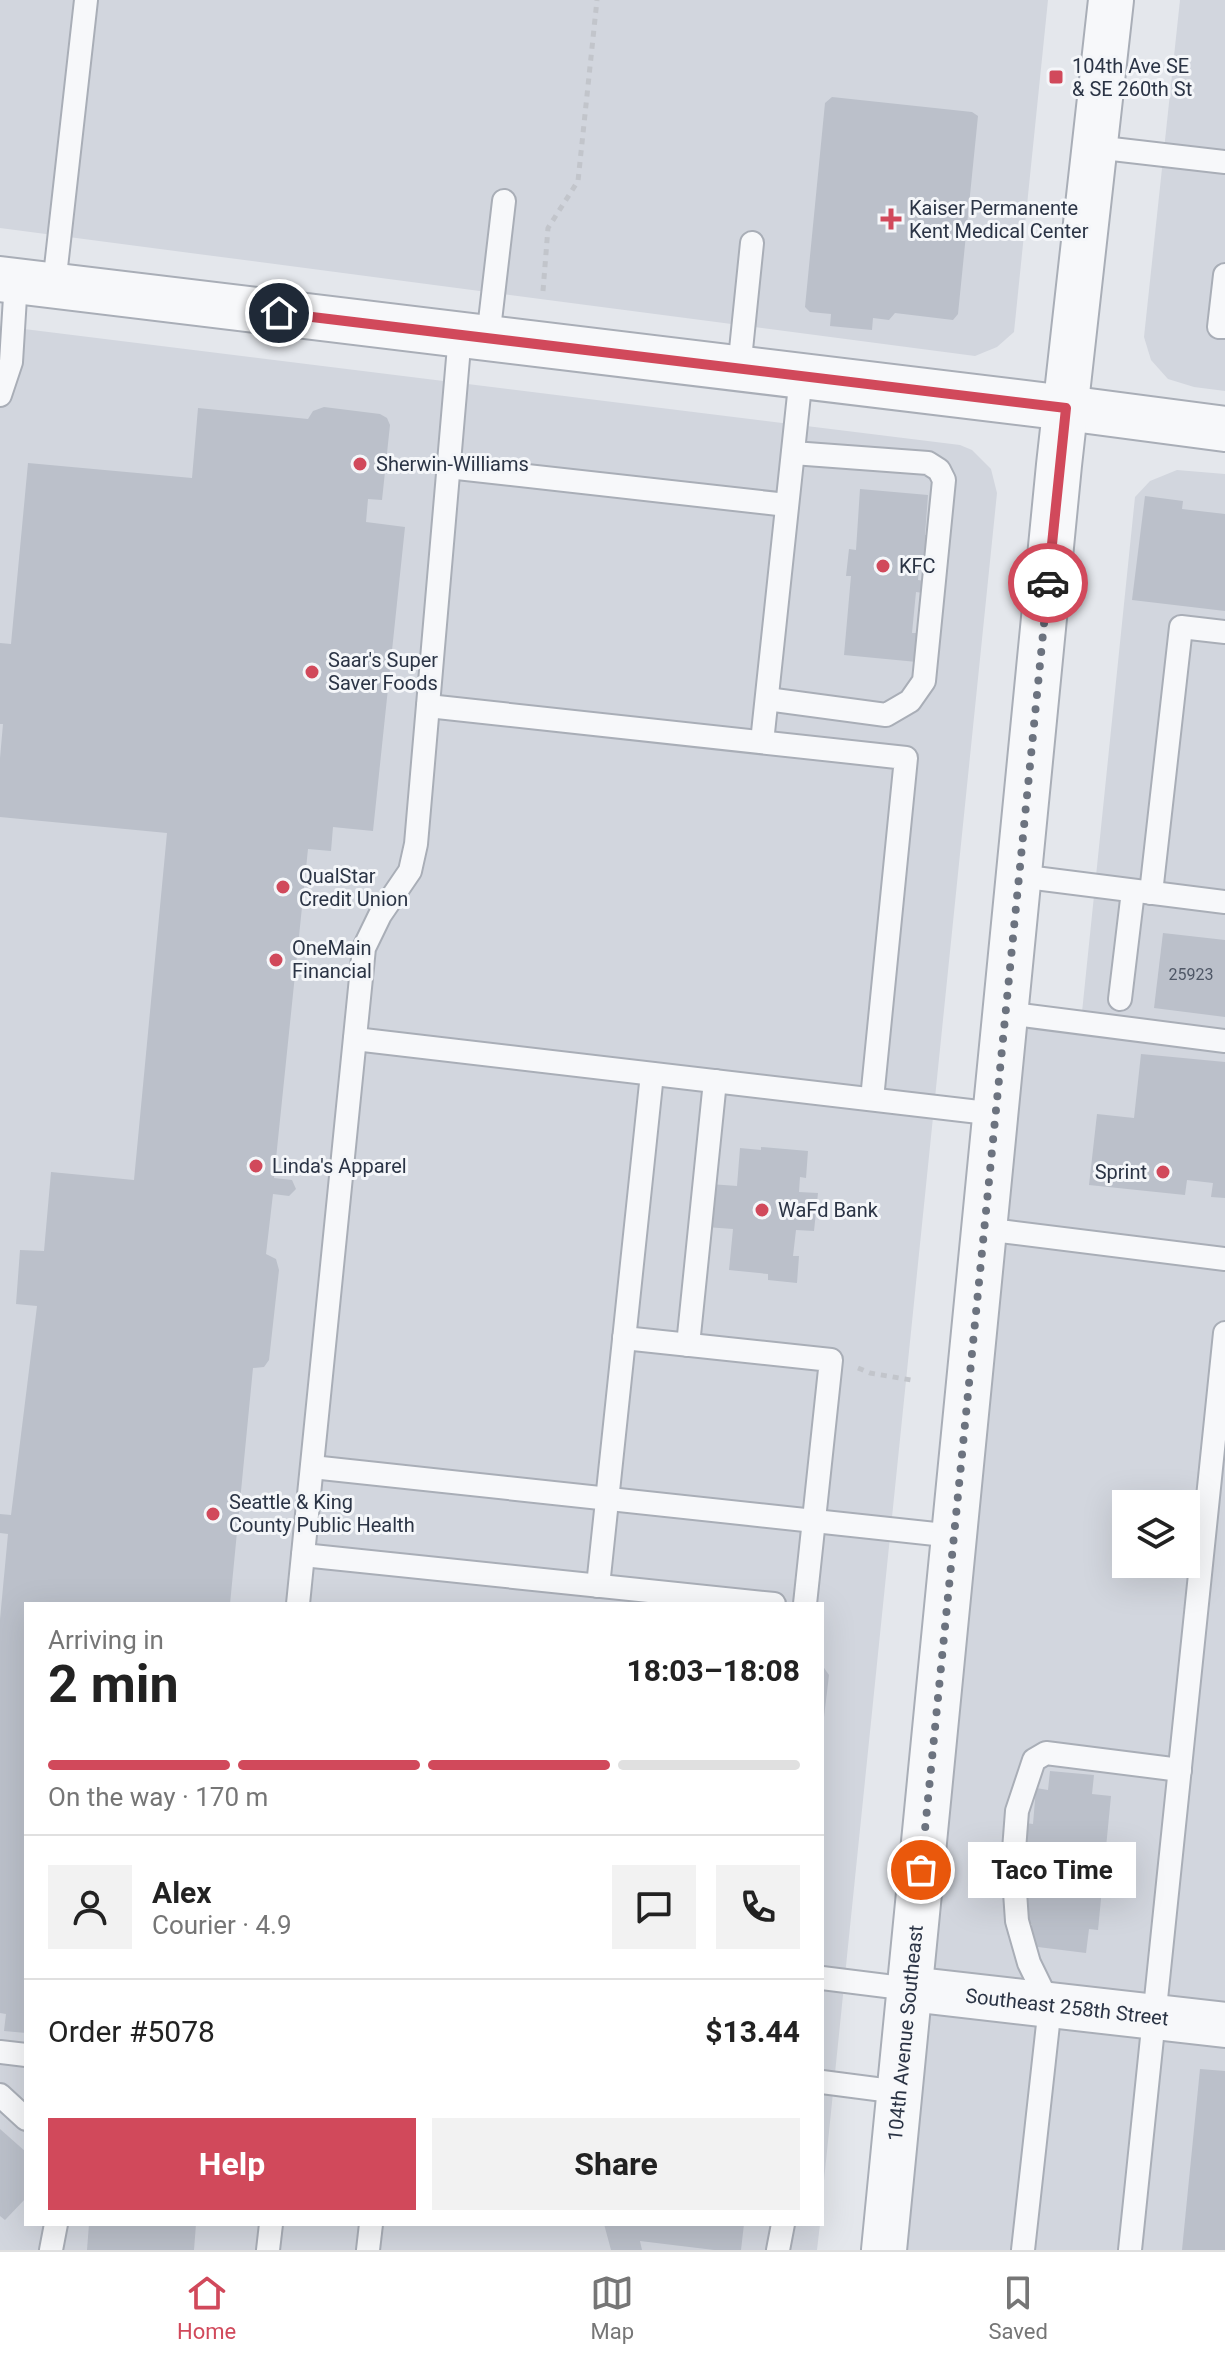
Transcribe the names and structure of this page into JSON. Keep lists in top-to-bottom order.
{
  "streets": {
    "street": ["Southeast 258th Street", "104th Avenue Southeast"]
  },
  "crossings": [
    ["Southeast 258th Street", "104th Avenue Southeast"]
  ],
  "places": {
    "transit": ["104th Ave SE & SE 260th St"],
    "health": ["Kaiser Permanente Kent Medical Center"],
    "other": [
      "Sherwin-Williams",
      "KFC",
      "Saar's Super Saver Foods",
      "QualStar Credit Union",
      "OneMain Financial",
      "Linda's Apparel",
      "Sprint",
      "WaFd Bank",
      "Seattle & King County Public Health",
      "Taco Time"
    ]
  },
  "house_numbers": ["25923"],
  "page": {
    "heading": ["2 min", "Arriving in", "18:03–18:08"],
    "panel": [
      "Alex",
      "Courier · 4.9",
      "Order #5078",
      "$13.44"
    ],
    "bar": "On the way · 170 m",
    "bubble": "Taco Time",
    "buttons": ["Help", "Share"],
    "tabs": ["Home", "Map", "Saved"]
  }
}
